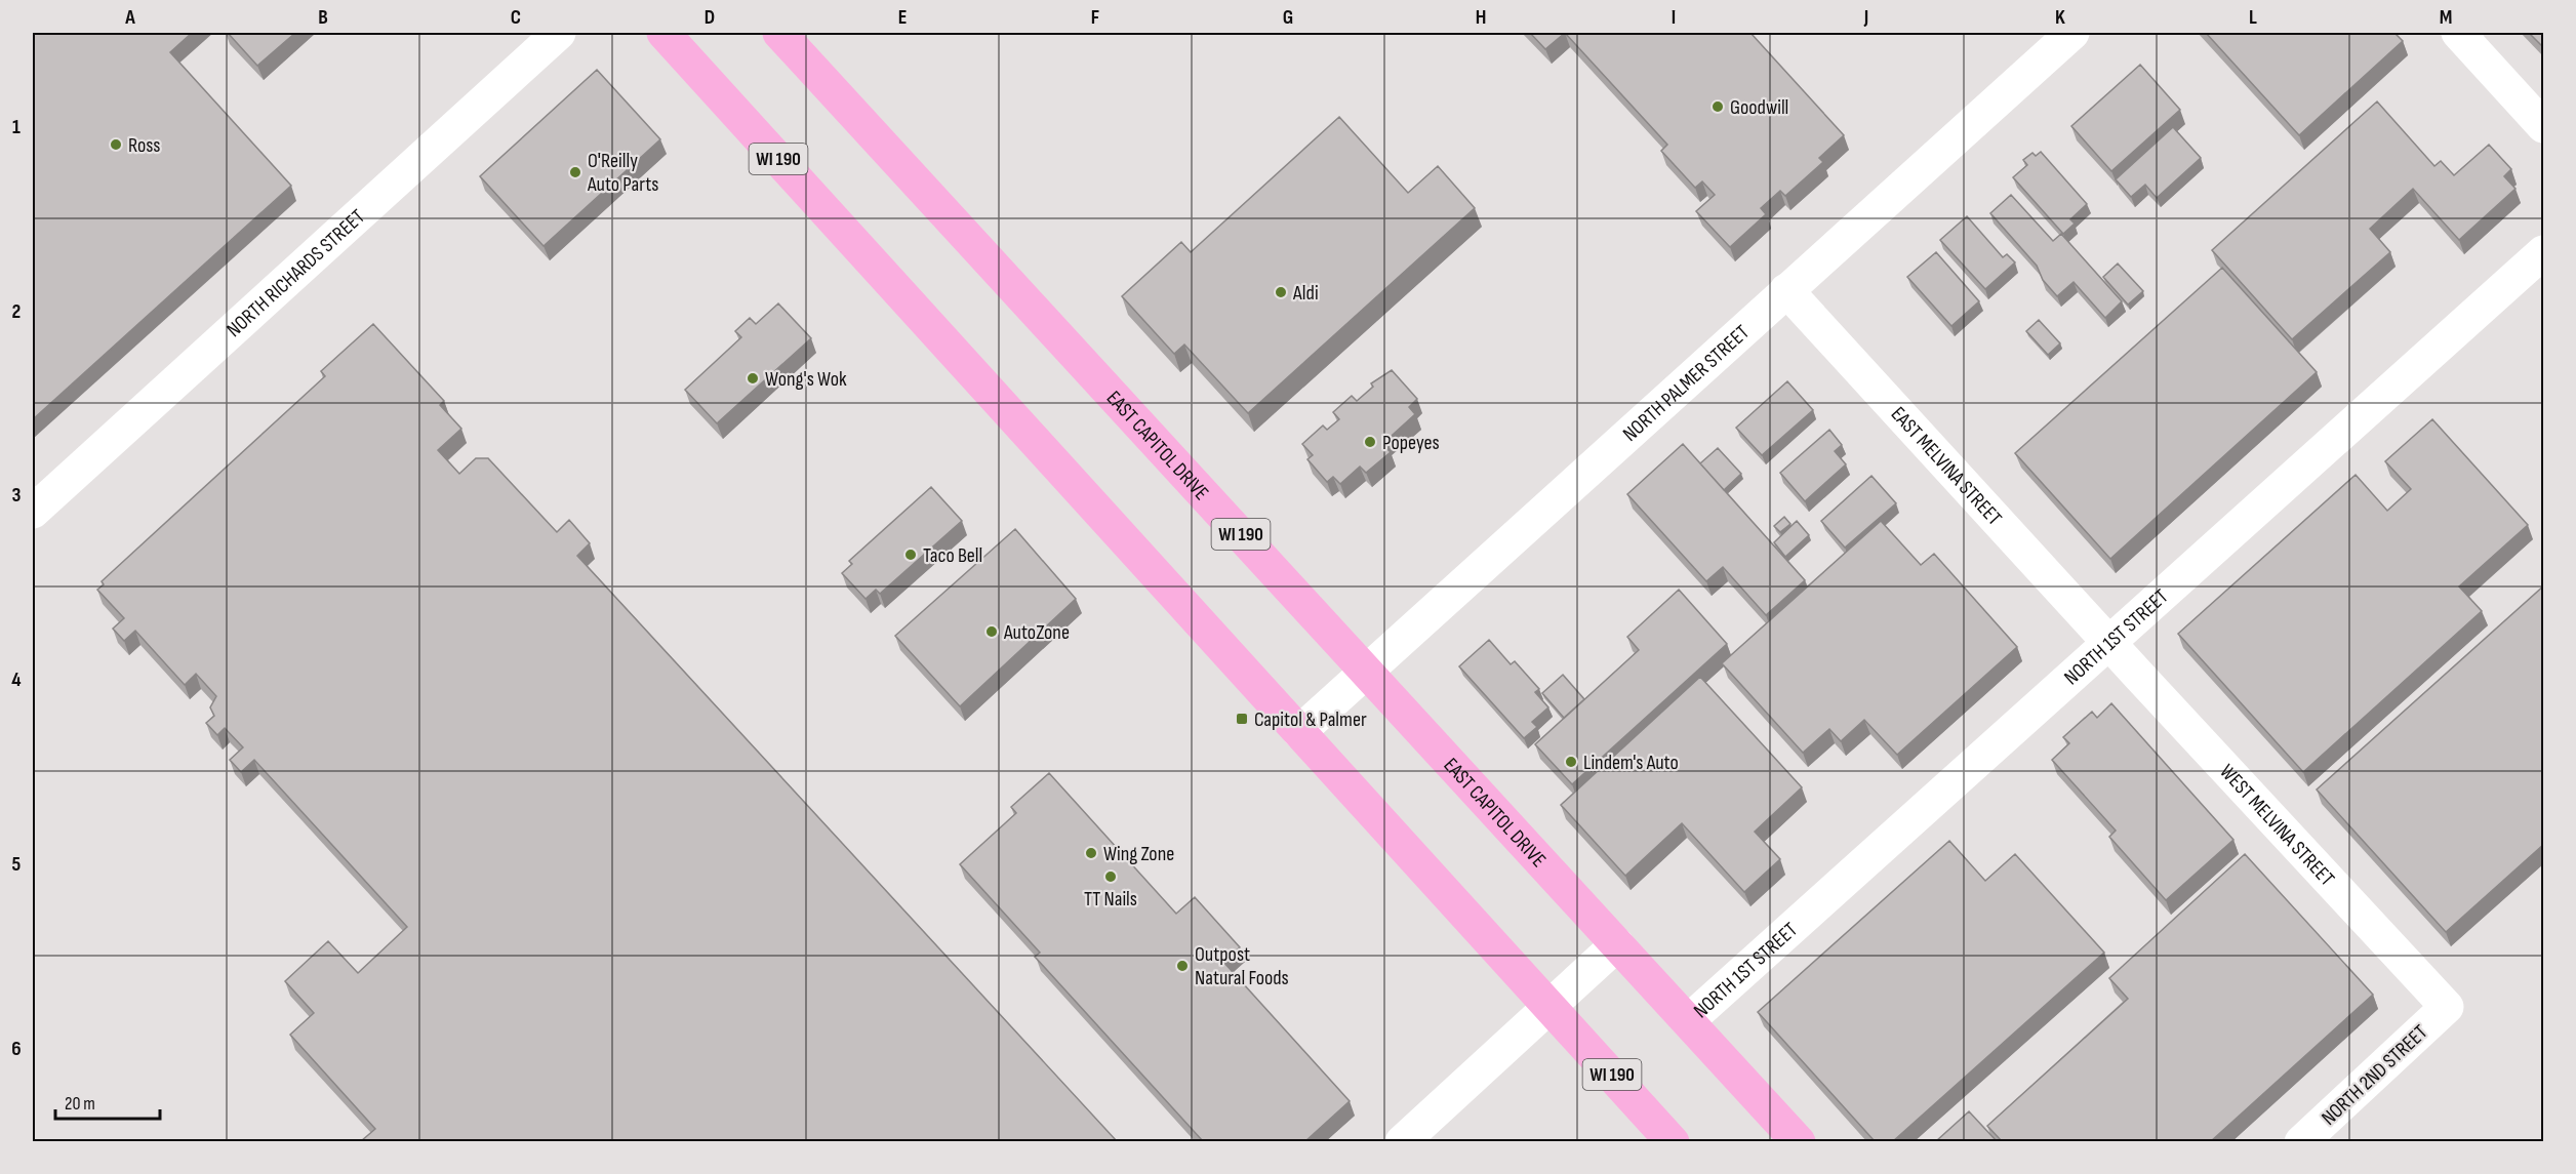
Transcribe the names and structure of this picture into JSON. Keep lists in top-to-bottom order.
{
  "streets": {
    "main road": ["WI 190", "EAST CAPITOL DRIVE"],
    "street": [
      "NORTH RICHARDS STREET",
      "NORTH PALMER STREET",
      "EAST MELVINA STREET",
      "NORTH 1ST STREET",
      "WEST MELVINA STREET",
      "NORTH 2ND STREET"
    ]
  },
  "crossings": [
    ["WI 190", "NORTH PALMER STREET"],
    ["WI 190", "EAST CAPITOL DRIVE"],
    ["WI 190", "NORTH 1ST STREET"],
    ["NORTH PALMER STREET", "EAST CAPITOL DRIVE"],
    ["NORTH PALMER STREET", "EAST MELVINA STREET"],
    ["EAST CAPITOL DRIVE", "NORTH 1ST STREET"],
    ["EAST MELVINA STREET", "NORTH 1ST STREET"],
    ["EAST MELVINA STREET", "WEST MELVINA STREET"],
    ["NORTH 1ST STREET", "WEST MELVINA STREET"],
    ["WEST MELVINA STREET", "NORTH 2ND STREET"]
  ],
  "places": {
    "other": [
      "Goodwill",
      "Ross",
      "O'Reilly Auto Parts",
      "Aldi",
      "Wong's Wok",
      "Popeyes",
      "Taco Bell",
      "AutoZone",
      "Lindem's Auto",
      "Wing Zone",
      "TT Nails",
      "Outpost Natural Foods"
    ],
    "transit": ["Capitol & Palmer"]
  },
  "scale_bar": "20 m",
  "grid": {
    "columns": [
      "A",
      "B",
      "C",
      "D",
      "E",
      "F",
      "G",
      "H",
      "I",
      "J",
      "K",
      "L",
      "M"
    ],
    "rows": [
      "1",
      "2",
      "3",
      "4",
      "5",
      "6"
    ]
  }
}
